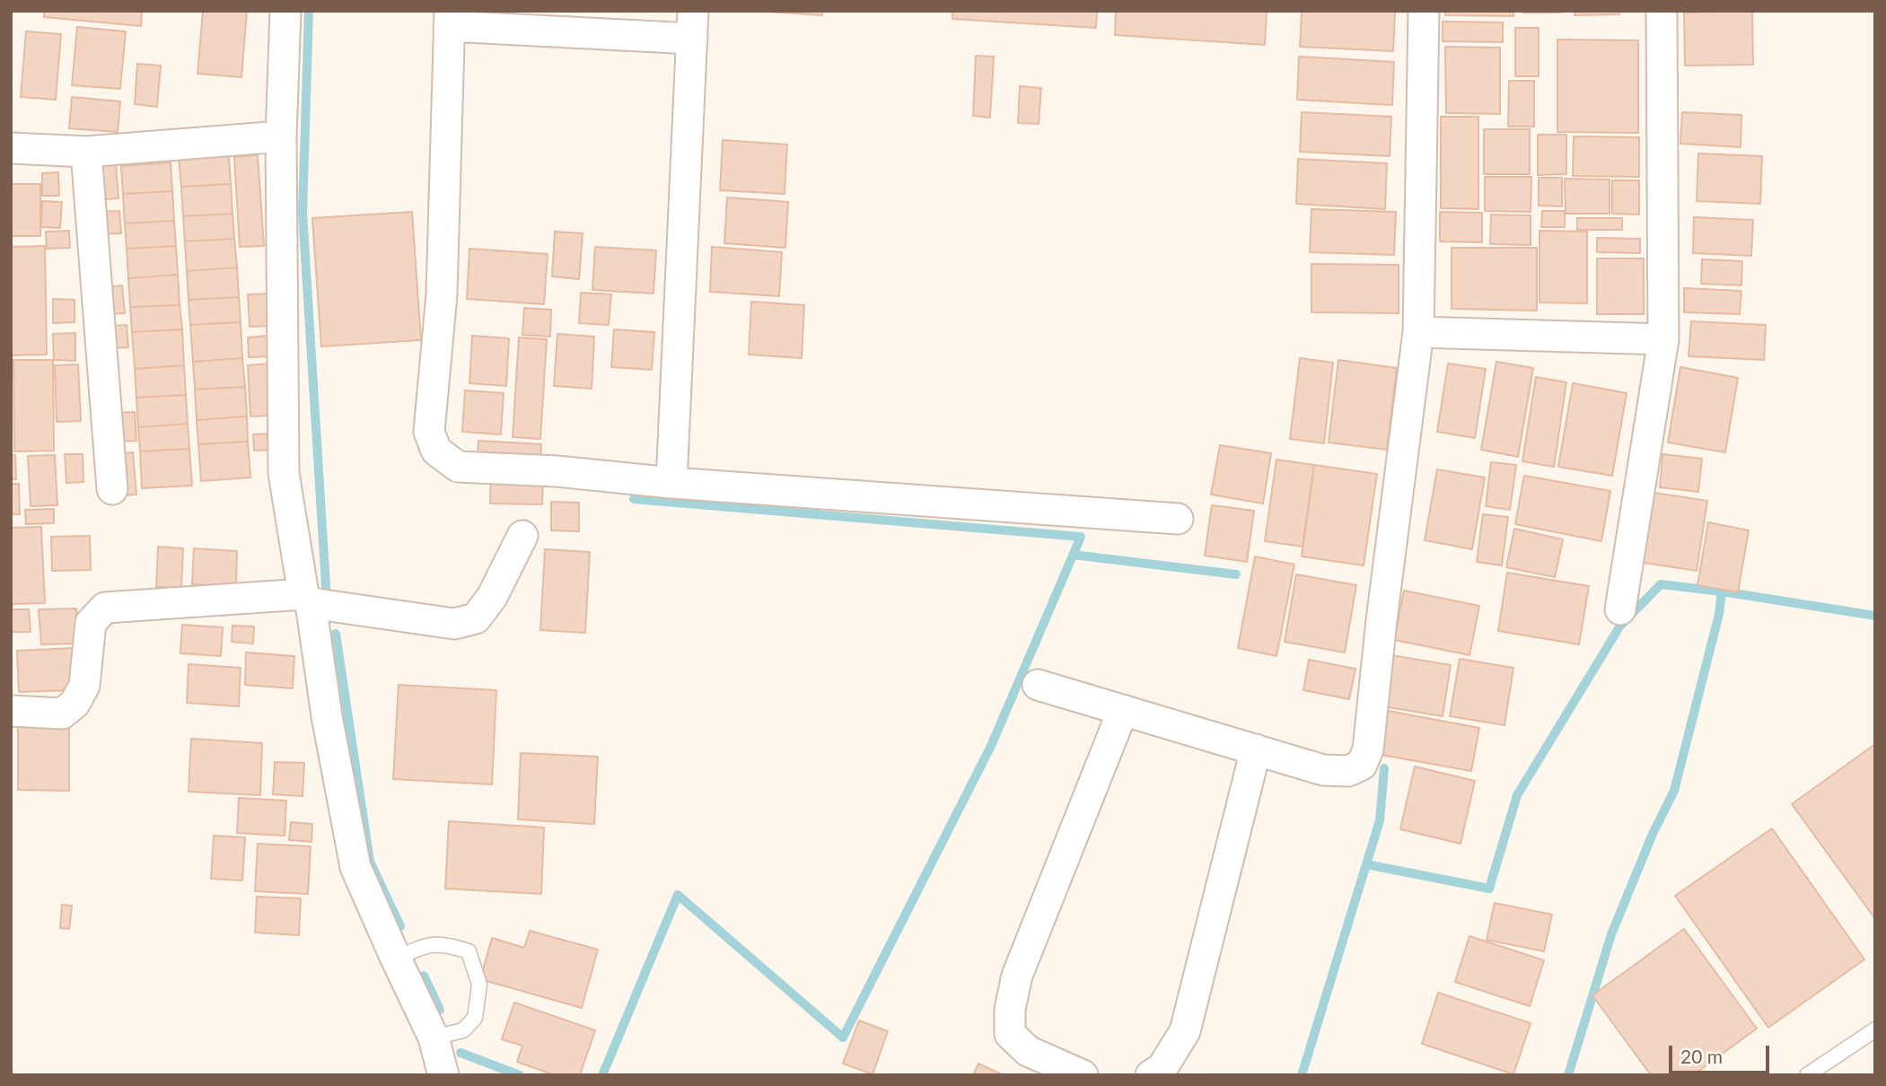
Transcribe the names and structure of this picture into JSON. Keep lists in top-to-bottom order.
{
  "scale_bar": "20 m"
}
